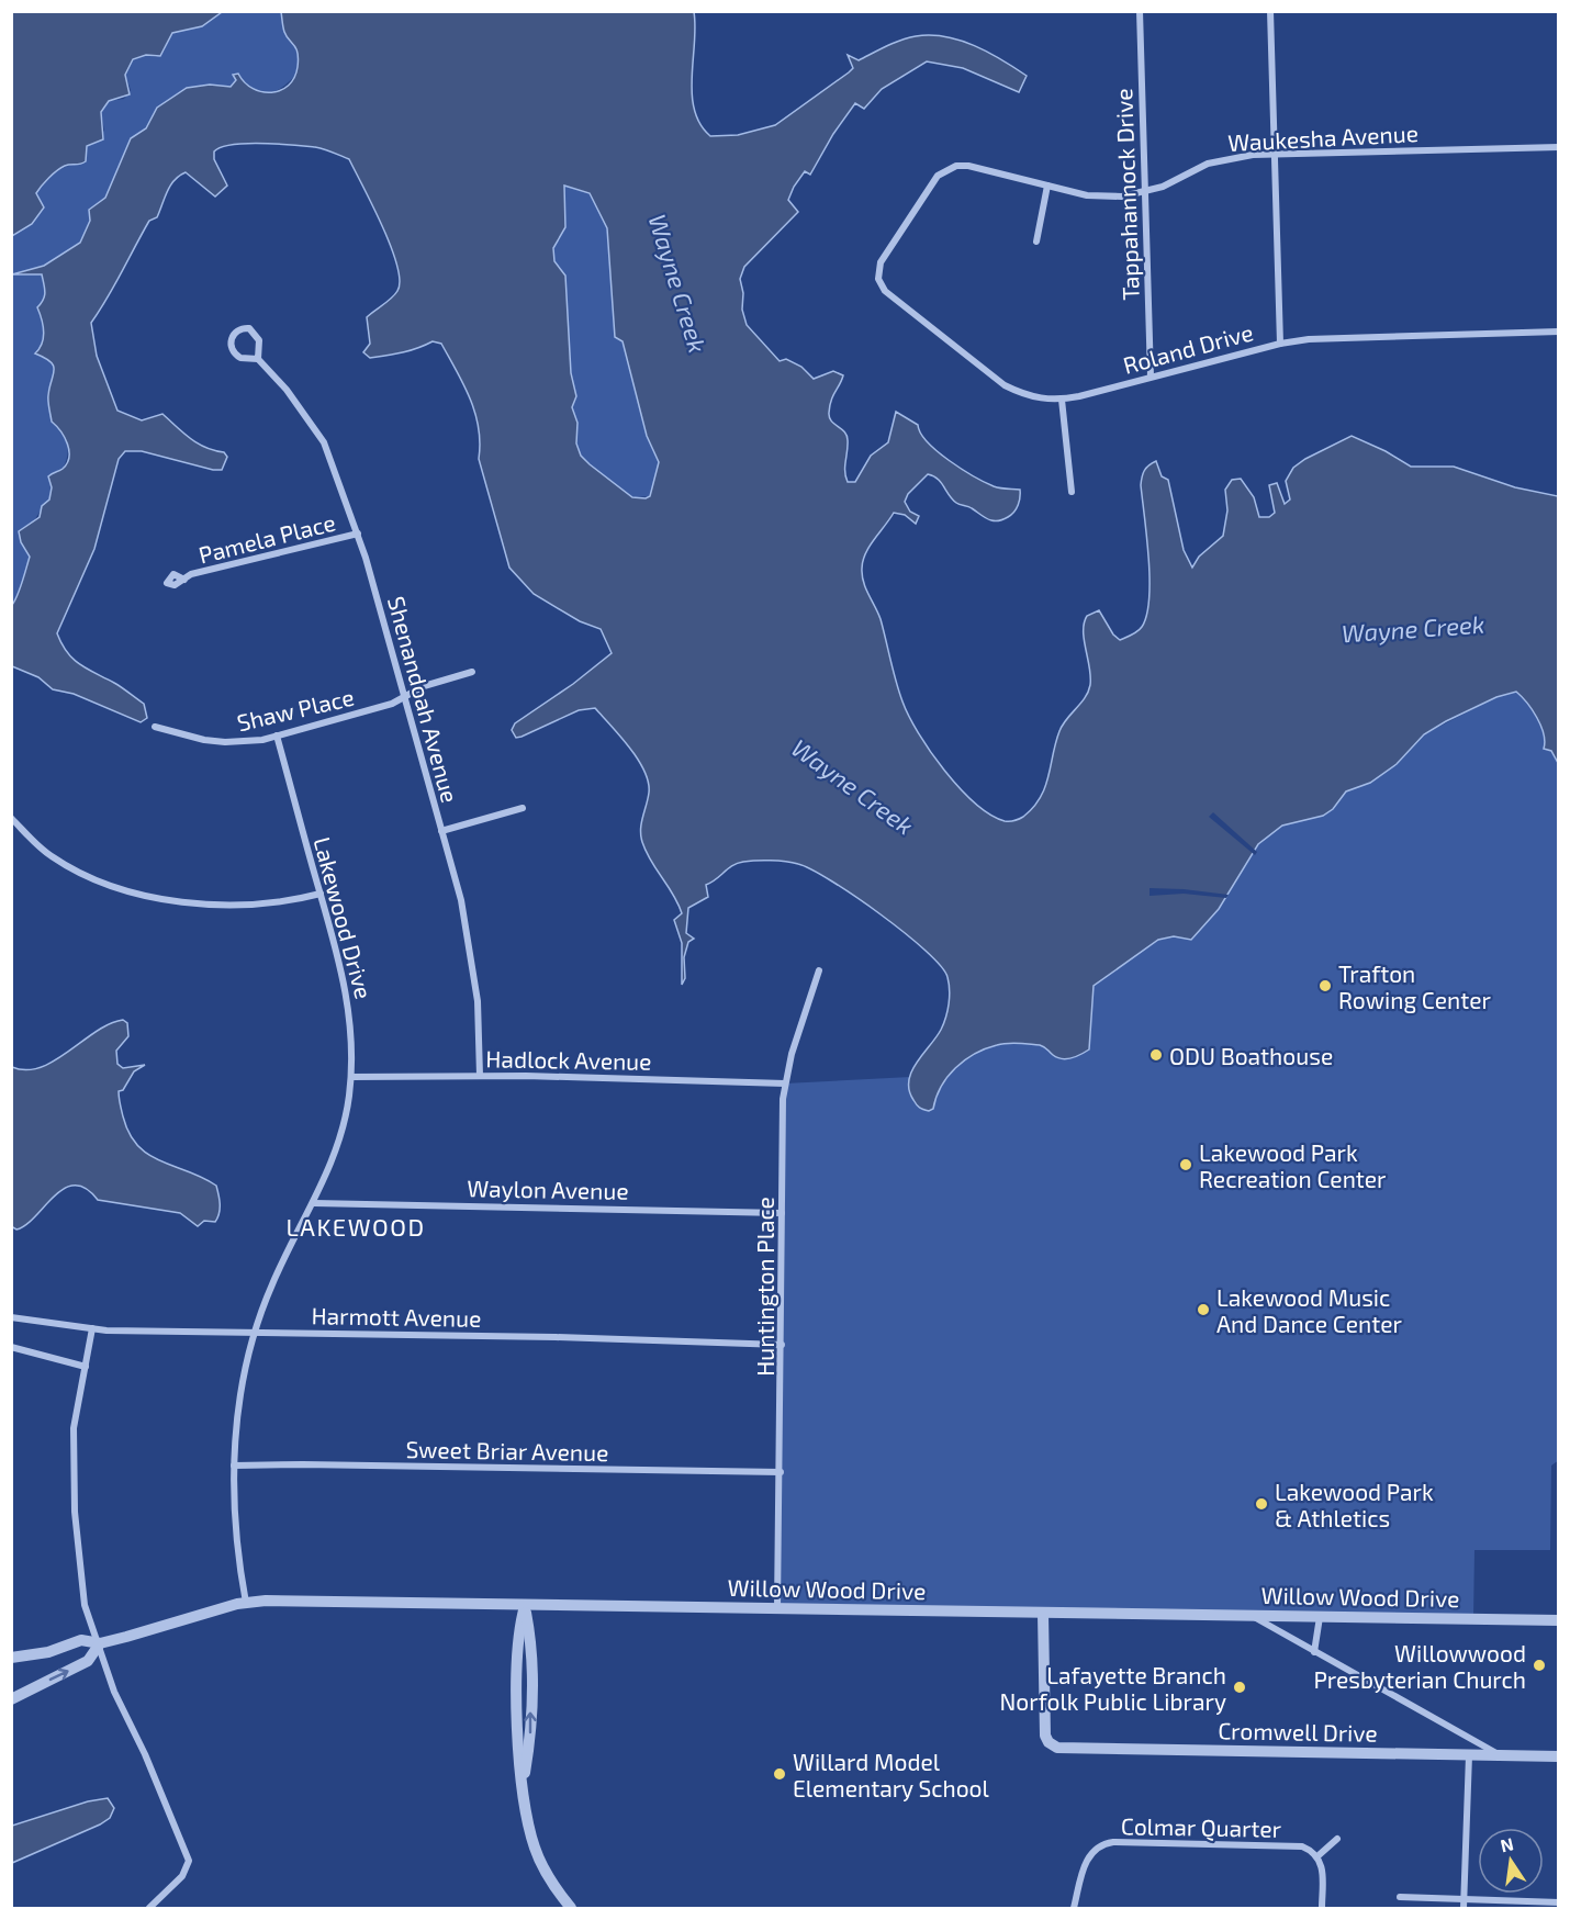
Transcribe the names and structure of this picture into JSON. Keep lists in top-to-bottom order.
{
  "streets": {
    "street": [
      "Waukesha Avenue",
      "Tappahannock Drive",
      "Roland Drive",
      "Pamela Place",
      "Shenandoah Avenue",
      "Shaw Place",
      "Lakewood Drive",
      "Hadlock Avenue",
      "Waylon Avenue",
      "Huntington Place",
      "Harmott Avenue",
      "Sweet Briar Avenue",
      "Willow Wood Drive",
      "Cromwell Drive",
      "Colmar Quarter"
    ]
  },
  "crossings": [
    ["Waukesha Avenue", "Tappahannock Drive"],
    ["Waukesha Avenue", "Roland Drive"],
    ["Tappahannock Drive", "Roland Drive"],
    ["Pamela Place", "Shenandoah Avenue"],
    ["Shenandoah Avenue", "Shaw Place"],
    ["Shenandoah Avenue", "Hadlock Avenue"],
    ["Shaw Place", "Lakewood Drive"],
    ["Lakewood Drive", "Hadlock Avenue"],
    ["Lakewood Drive", "Waylon Avenue"],
    ["Lakewood Drive", "Harmott Avenue"],
    ["Lakewood Drive", "Sweet Briar Avenue"],
    ["Lakewood Drive", "Willow Wood Drive"],
    ["Hadlock Avenue", "Huntington Place"],
    ["Waylon Avenue", "Huntington Place"],
    ["Huntington Place", "Harmott Avenue"],
    ["Huntington Place", "Sweet Briar Avenue"],
    ["Huntington Place", "Willow Wood Drive"],
    ["Willow Wood Drive", "Cromwell Drive"]
  ],
  "districts": ["LAKEWOOD"],
  "water": ["Wayne Creek"],
  "places": [
    "Trafton Rowing Center",
    "ODU Boathouse",
    "Lakewood Park Recreation Center",
    "Lakewood Music And Dance Center",
    "Lakewood Park & Athletics",
    "Willowwood Presbyterian Church",
    "Lafayette Branch Norfolk Public Library",
    "Willard Model Elementary School"
  ],
  "north": "top"
}
